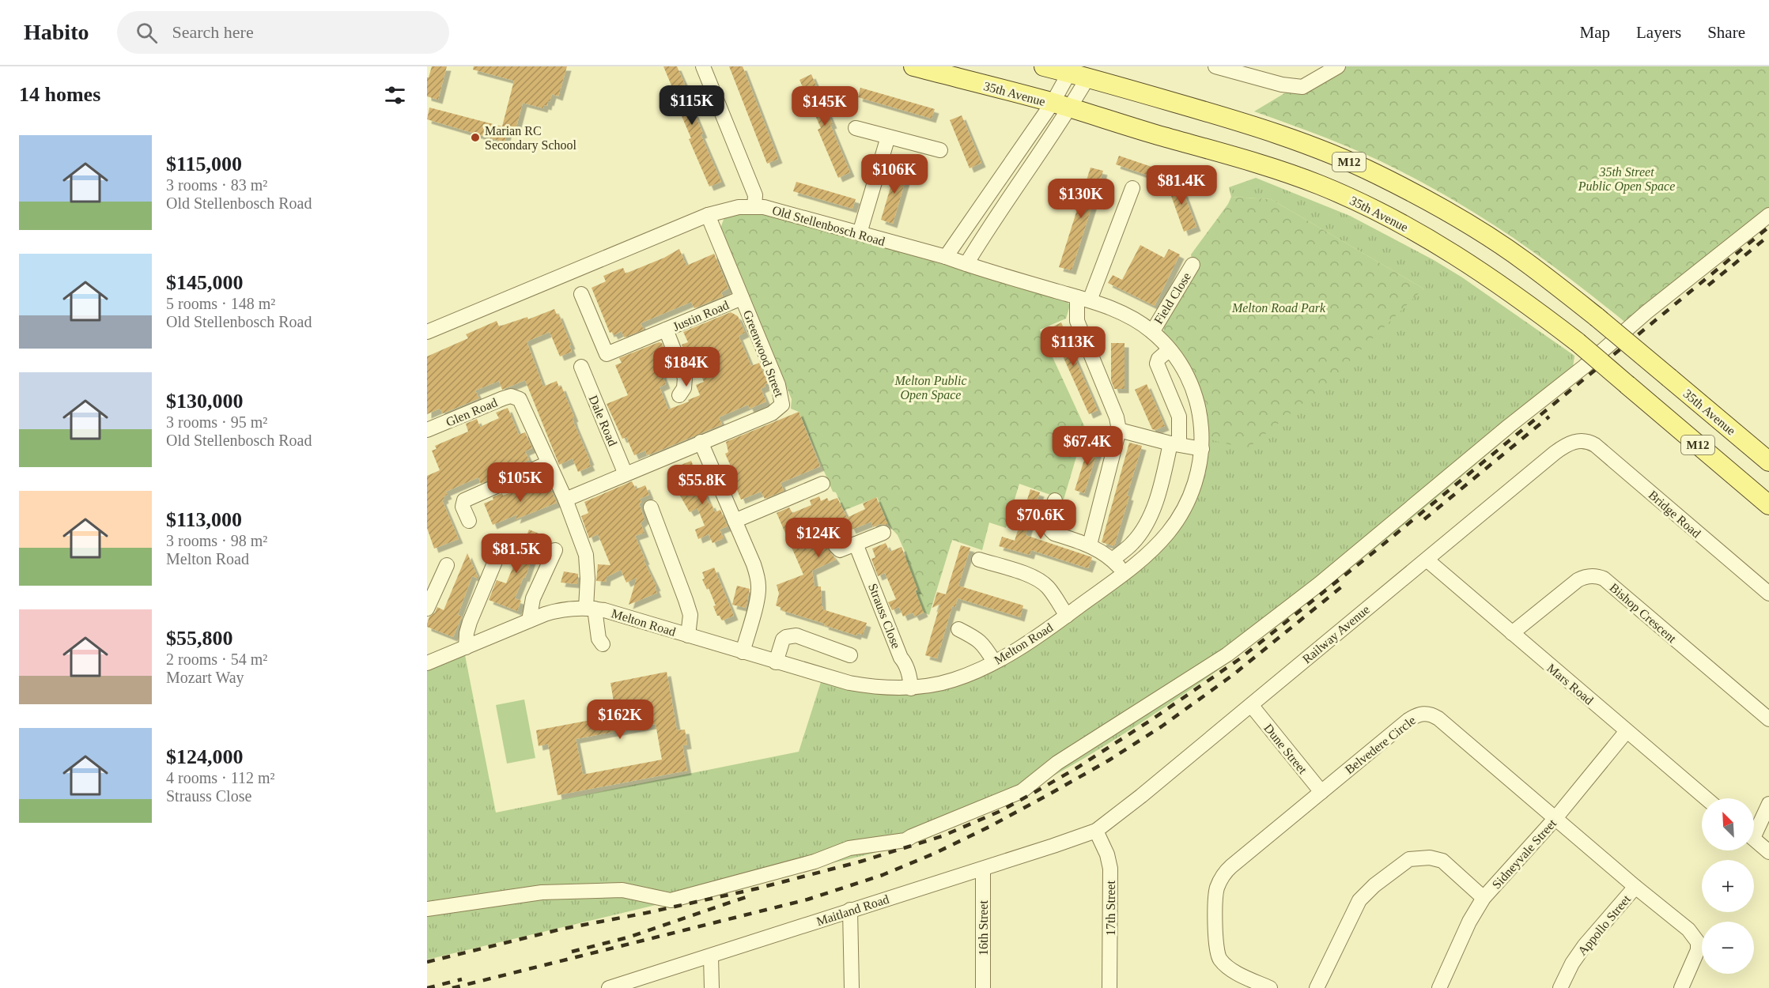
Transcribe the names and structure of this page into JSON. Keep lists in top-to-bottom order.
{
  "streets": {
    "main road": ["35th Avenue", "M12"],
    "street": [
      "Old Stellenbosch Road",
      "Field Close",
      "Justin Road",
      "Greenwood Street",
      "Glen Road",
      "Dale Road",
      "Bridge Road",
      "Bishop Crescent",
      "Strauss Close",
      "Melton Road",
      "Railway Avenue",
      "Mars Road",
      "Belvedere Circle",
      "Dune Street",
      "Sidneyvale Street",
      "17th Street",
      "Maitland Road",
      "Appollo Street",
      "16th Street"
    ]
  },
  "crossings": [
    ["Old Stellenbosch Road", "Greenwood Street"],
    ["Old Stellenbosch Road", "Melton Road"],
    ["Field Close", "Melton Road"],
    ["Justin Road", "Greenwood Street"],
    ["Greenwood Street", "Glen Road"],
    ["Greenwood Street", "Dale Road"],
    ["Glen Road", "Melton Road"],
    ["Bridge Road", "Railway Avenue"],
    ["Bishop Crescent", "Mars Road"],
    ["Strauss Close", "Melton Road"],
    ["Railway Avenue", "Mars Road"],
    ["Railway Avenue", "Dune Street"],
    ["Railway Avenue", "17th Street"],
    ["Railway Avenue", "Maitland Road"],
    ["Mars Road", "Sidneyvale Street"],
    ["Belvedere Circle", "Dune Street"],
    ["Belvedere Circle", "Sidneyvale Street"],
    ["Belvedere Circle", "Appollo Street"],
    ["17th Street", "Maitland Road"],
    ["Maitland Road", "16th Street"]
  ],
  "parks": ["35th Street Public Open Space", "Melton Road Park", "Melton Public Open Space"],
  "places": ["Marian RC Secondary School"],
  "north": "top left",
  "page": {
    "header": "Habito",
    "search": "Search here",
    "nav": ["Map", "Layers", "Share"],
    "heading": "14 homes",
    "price": [
      "$115K",
      "$145K",
      "$106K",
      "$81.4K",
      "$130K",
      "$113K",
      "$184K",
      "$67.4K",
      "$105K",
      "$55.8K",
      "$70.6K",
      "$124K",
      "$81.5K",
      "$162K"
    ],
    "list": [
      {
        "name": "$115,000",
        "note": "3 rooms · 83 m² · Old Stellenbosch Road"
      },
      {
        "name": "$145,000",
        "note": "5 rooms · 148 m² · Old Stellenbosch Road"
      },
      {
        "name": "$130,000",
        "note": "3 rooms · 95 m² · Old Stellenbosch Road"
      },
      {
        "name": "$113,000",
        "note": "3 rooms · 98 m² · Melton Road"
      },
      {
        "name": "$55,800",
        "note": "2 rooms · 54 m² · Mozart Way"
      },
      {
        "name": "$124,000",
        "note": "4 rooms · 112 m² · Strauss Close"
      }
    ],
    "map_buttons": ["+", "−"]
  }
}
